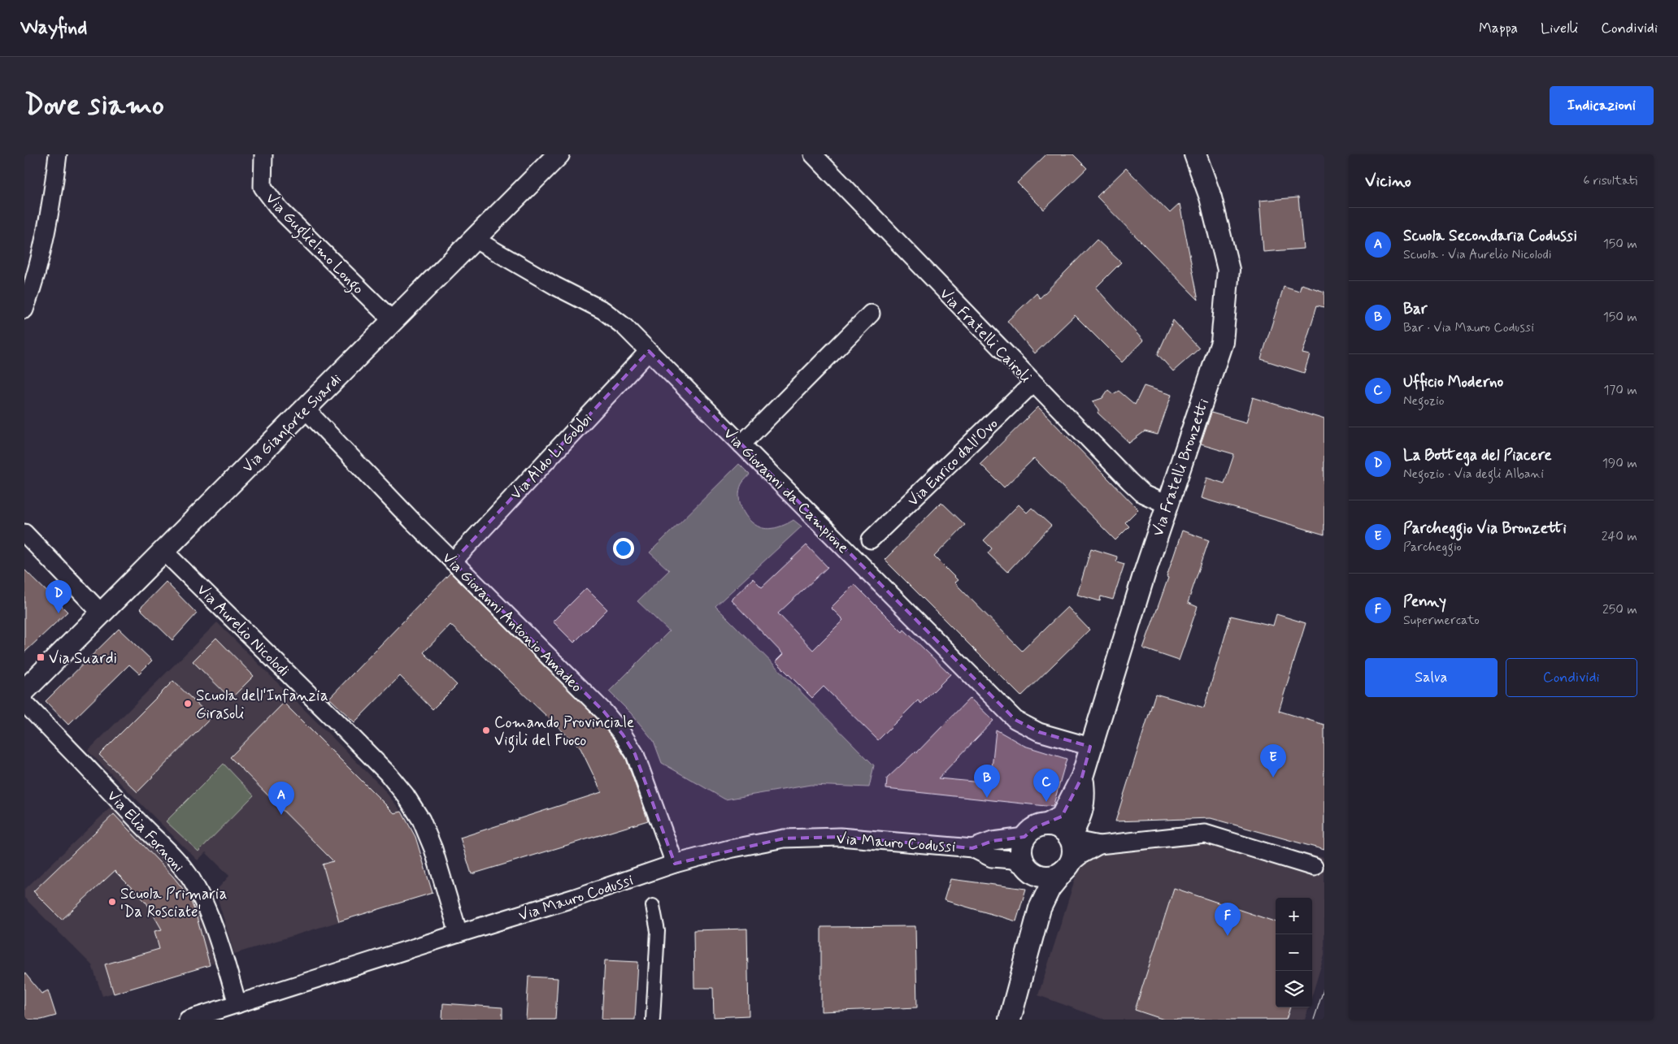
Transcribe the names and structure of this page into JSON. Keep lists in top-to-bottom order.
{
  "streets": {
    "street": [
      "Via Guglielmo Longo",
      "Via Fratelli Cairoli",
      "Via Gianforte Suardi",
      "Via Aldo Li Gobbi",
      "Via Enrico dall'Ovo",
      "Via Fratelli Bronzetti",
      "Via Giovanni da Campione",
      "Via Giovanni Antonio Amadeo",
      "Via Aurelio Nicolodi",
      "Via Elia Fornoni",
      "Via Mauro Codussi"
    ]
  },
  "crossings": [
    ["Via Guglielmo Longo", "Via Gianforte Suardi"],
    ["Via Fratelli Cairoli", "Via Enrico dall'Ovo"],
    ["Via Fratelli Cairoli", "Via Fratelli Bronzetti"],
    ["Via Gianforte Suardi", "Via Giovanni da Campione"],
    ["Via Gianforte Suardi", "Via Giovanni Antonio Amadeo"],
    ["Via Gianforte Suardi", "Via Aurelio Nicolodi"],
    ["Via Aldo Li Gobbi", "Via Giovanni da Campione"],
    ["Via Aldo Li Gobbi", "Via Giovanni Antonio Amadeo"],
    ["Via Fratelli Bronzetti", "Via Giovanni da Campione"],
    ["Via Fratelli Bronzetti", "Via Mauro Codussi"],
    ["Via Giovanni Antonio Amadeo", "Via Mauro Codussi"],
    ["Via Aurelio Nicolodi", "Via Mauro Codussi"],
    ["Via Elia Fornoni", "Via Mauro Codussi"]
  ],
  "places": {
    "transit": ["Via Suardi"],
    "other": ["Scuola dell'Infanzia Girasoli", "Comando Provinciale Vigili del Fuoco", "Scuola Primaria 'Da Rosciate'"]
  },
  "page": {
    "header": "Wayfind",
    "nav": ["Mappa", "Livelli", "Condividi"],
    "buttons": [
      "Indicazioni",
      ["Salva", "Condividi"]
    ],
    "title": "Dove siamo",
    "heading": ["Vicino", "6 risultati"],
    "list": [
      {
        "mark": "A",
        "name": "Scuola Secondaria Codussi",
        "note": "Scuola · Via Aurelio Nicolodi",
        "value": "150 m"
      },
      {
        "mark": "B",
        "name": "Bar",
        "note": "Bar · Via Mauro Codussi",
        "value": "150 m"
      },
      {
        "mark": "C",
        "name": "Ufficio Moderno",
        "note": "Negozio",
        "value": "170 m"
      },
      {
        "mark": "D",
        "name": "La Bottega del Piacere",
        "note": "Negozio · Via degli Albani",
        "value": "190 m"
      },
      {
        "mark": "E",
        "name": "Parcheggio Via Bronzetti",
        "note": "Parcheggio",
        "value": "240 m"
      },
      {
        "mark": "F",
        "name": "Penny",
        "note": "Supermercato",
        "value": "250 m"
      }
    ],
    "pins": [
      "D",
      "E",
      "B",
      "C",
      "A",
      "F"
    ],
    "map_buttons": ["+", "−"]
  }
}
